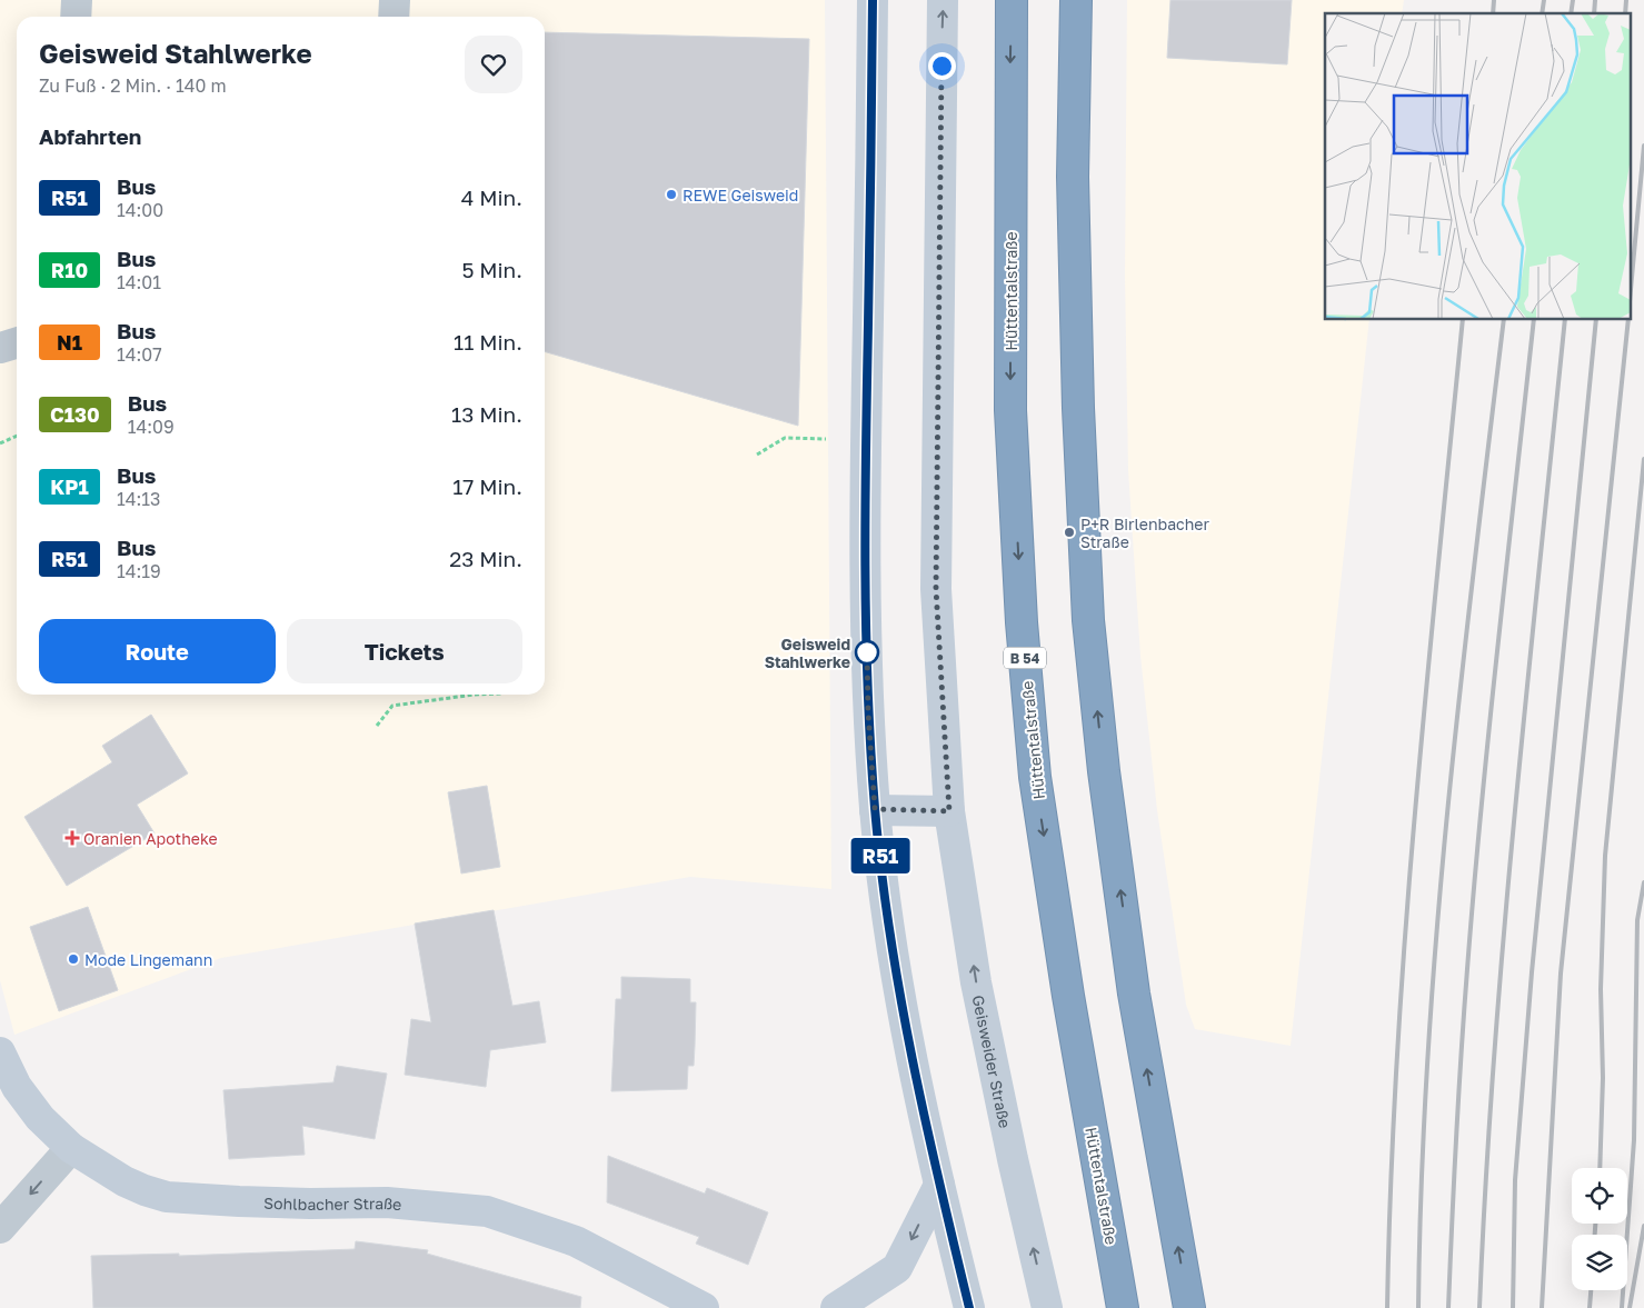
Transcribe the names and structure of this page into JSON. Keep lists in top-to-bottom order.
{
  "streets": {
    "highway": ["Hüttentalstraße", "B 54"],
    "main road": ["Geisweider Straße", "Sohlbacher Straße"]
  },
  "places": {
    "other": [
      "REWE Geisweid",
      "P+R Birlenbacher Straße",
      "Geisweid Stahlwerke",
      "Mode Lingemann"
    ],
    "health": ["Oranien Apotheke"]
  },
  "lines": ["bus line R51"],
  "page": {
    "on_map": "R51",
    "heading": [
      ["Geisweid Stahlwerke", "Zu Fuß · 2 Min. · 140 m"],
      "Abfahrten"
    ],
    "list": [
      {
        "mark": "R51",
        "name": "Bus",
        "note": "14:00",
        "value": "4 Min."
      },
      {
        "mark": "R10",
        "name": "Bus",
        "note": "14:01",
        "value": "5 Min."
      },
      {
        "mark": "N1",
        "name": "Bus",
        "note": "14:07",
        "value": "11 Min."
      },
      {
        "mark": "C130",
        "name": "Bus",
        "note": "14:09",
        "value": "13 Min."
      },
      {
        "mark": "KP1",
        "name": "Bus",
        "note": "14:13",
        "value": "17 Min."
      },
      {
        "mark": "R51",
        "name": "Bus",
        "note": "14:19",
        "value": "23 Min."
      }
    ],
    "buttons": ["Route", "Tickets"]
  }
}
